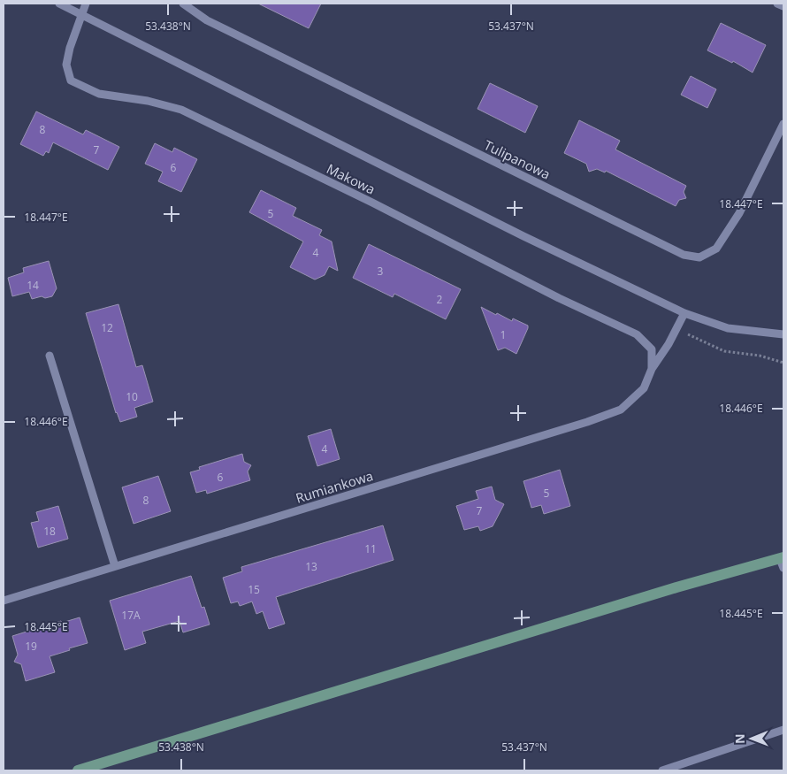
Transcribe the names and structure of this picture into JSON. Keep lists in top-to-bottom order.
{
  "streets": {
    "street": ["Tulipanowa", "Makowa", "Rumiankowa"]
  },
  "crossings": [
    ["Makowa", "Rumiankowa"]
  ],
  "house_numbers": [
    "8",
    "7",
    "6",
    "5",
    "4",
    "3",
    "14",
    "2",
    "12",
    "1",
    "10",
    "4",
    "6",
    "5",
    "8",
    "7",
    "18",
    "11",
    "13",
    "15",
    "17A",
    "19"
  ],
  "north": "left",
  "coordinates": [
    "53.438°N",
    "53.437°N",
    "18.447°E",
    "18.446°E",
    "18.445°E"
  ]
}
